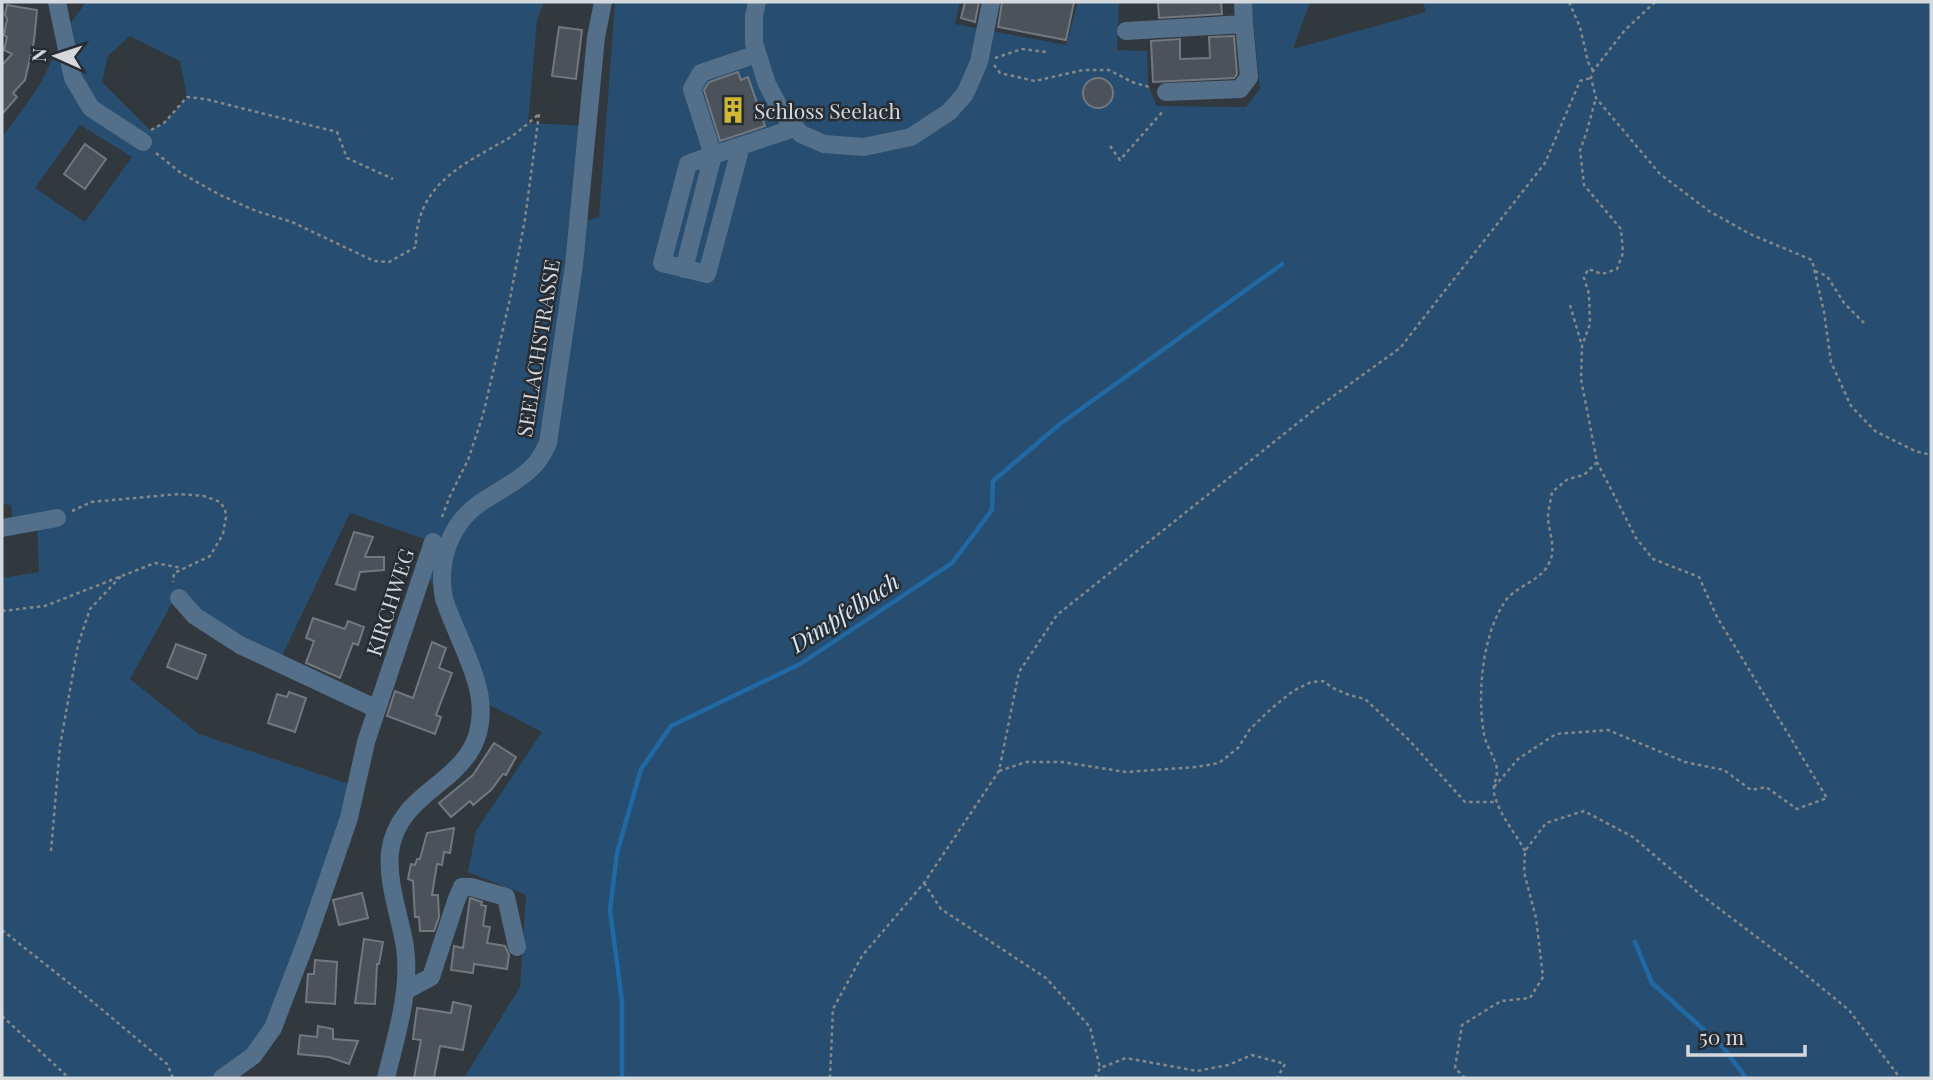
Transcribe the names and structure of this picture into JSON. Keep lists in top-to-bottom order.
{
  "streets": {
    "street": ["SEELACHSTRASSE", "KIRCHWEG"]
  },
  "water": ["Dimpfelbach"],
  "places": {
    "building": ["Schloss Seelach"]
  },
  "scale_bar": "50 m",
  "north": "left"
}
